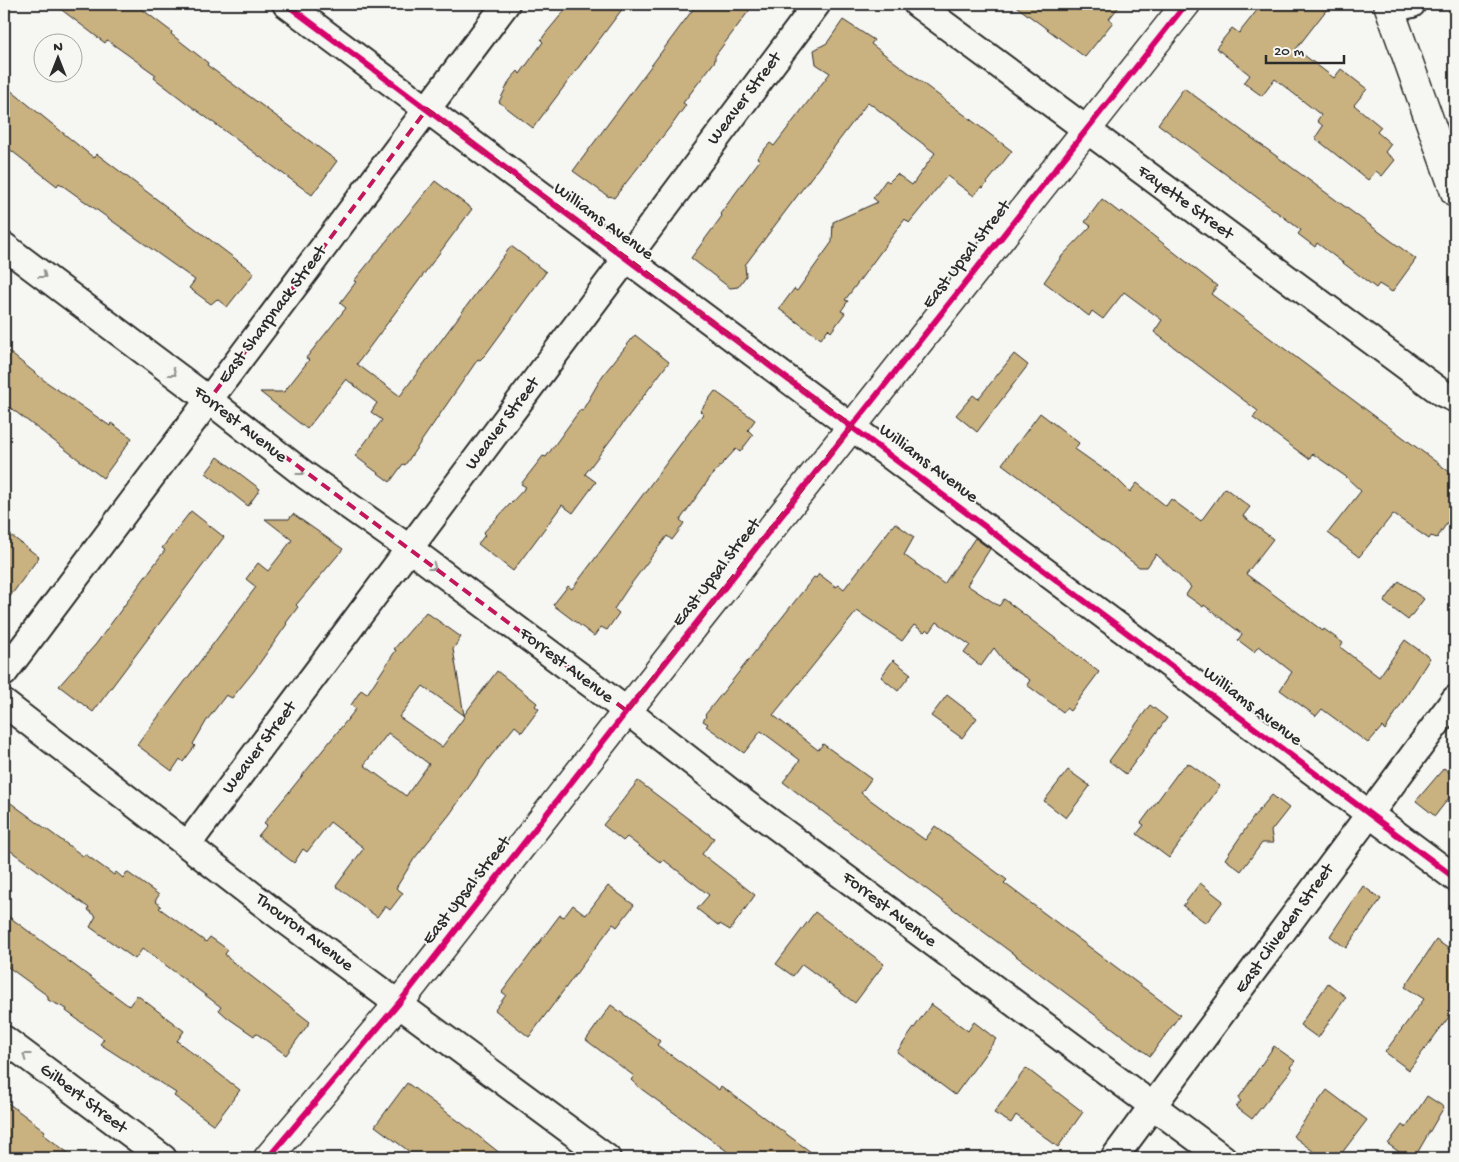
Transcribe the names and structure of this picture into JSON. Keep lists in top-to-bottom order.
{
  "streets": {
    "street": [
      "Weaver Street",
      "Fayette Street",
      "Williams Avenue",
      "East Upsal Street",
      "East Sharpnack Street",
      "Forrest Avenue",
      "East Cliveden Street",
      "Thouron Avenue",
      "Gilbert Street"
    ]
  },
  "crossings": [
    ["Weaver Street", "Williams Avenue"],
    ["Weaver Street", "Forrest Avenue"],
    ["Weaver Street", "Thouron Avenue"],
    ["Fayette Street", "East Upsal Street"],
    ["Williams Avenue", "East Upsal Street"],
    ["Williams Avenue", "East Sharpnack Street"],
    ["Williams Avenue", "East Cliveden Street"],
    ["East Upsal Street", "Forrest Avenue"],
    ["East Upsal Street", "Thouron Avenue"],
    ["East Sharpnack Street", "Forrest Avenue"],
    ["Forrest Avenue", "East Cliveden Street"]
  ],
  "one_way": ["Forrest Avenue", "Gilbert Street"],
  "scale_bar": "20 m",
  "north": "top"
}
